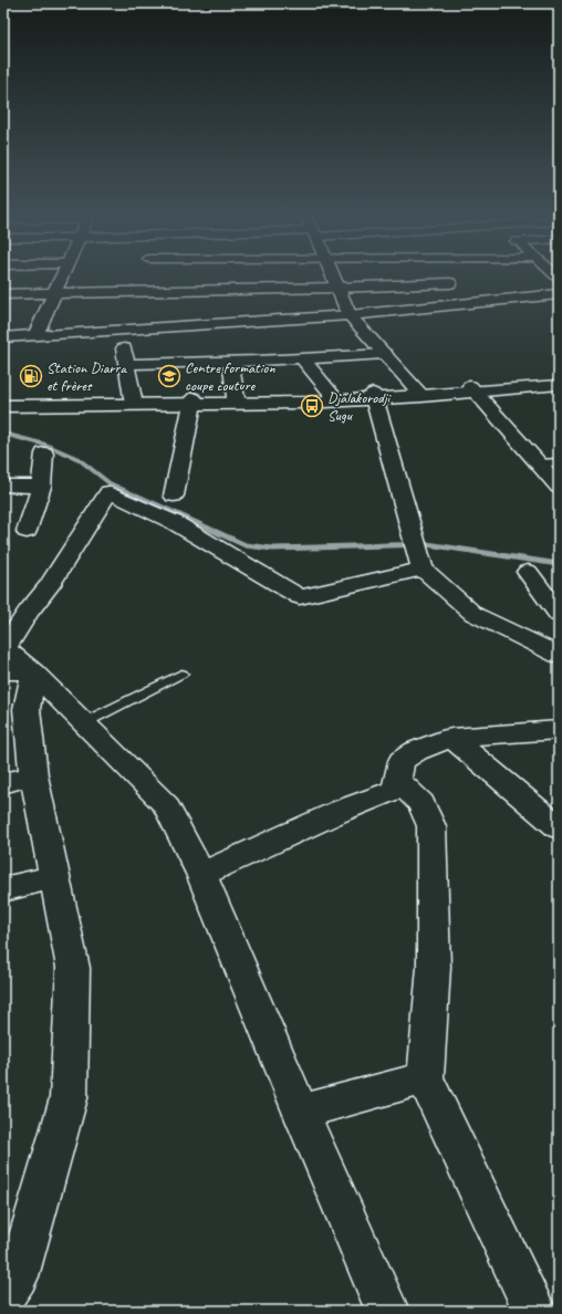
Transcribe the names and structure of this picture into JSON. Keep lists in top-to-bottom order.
{
  "places": {
    "fuel station": ["Station Diarra et frères"],
    "school or university": ["Centre formation coupe couture"],
    "bus stop": ["Djalakorodji Sugu"]
  }
}
